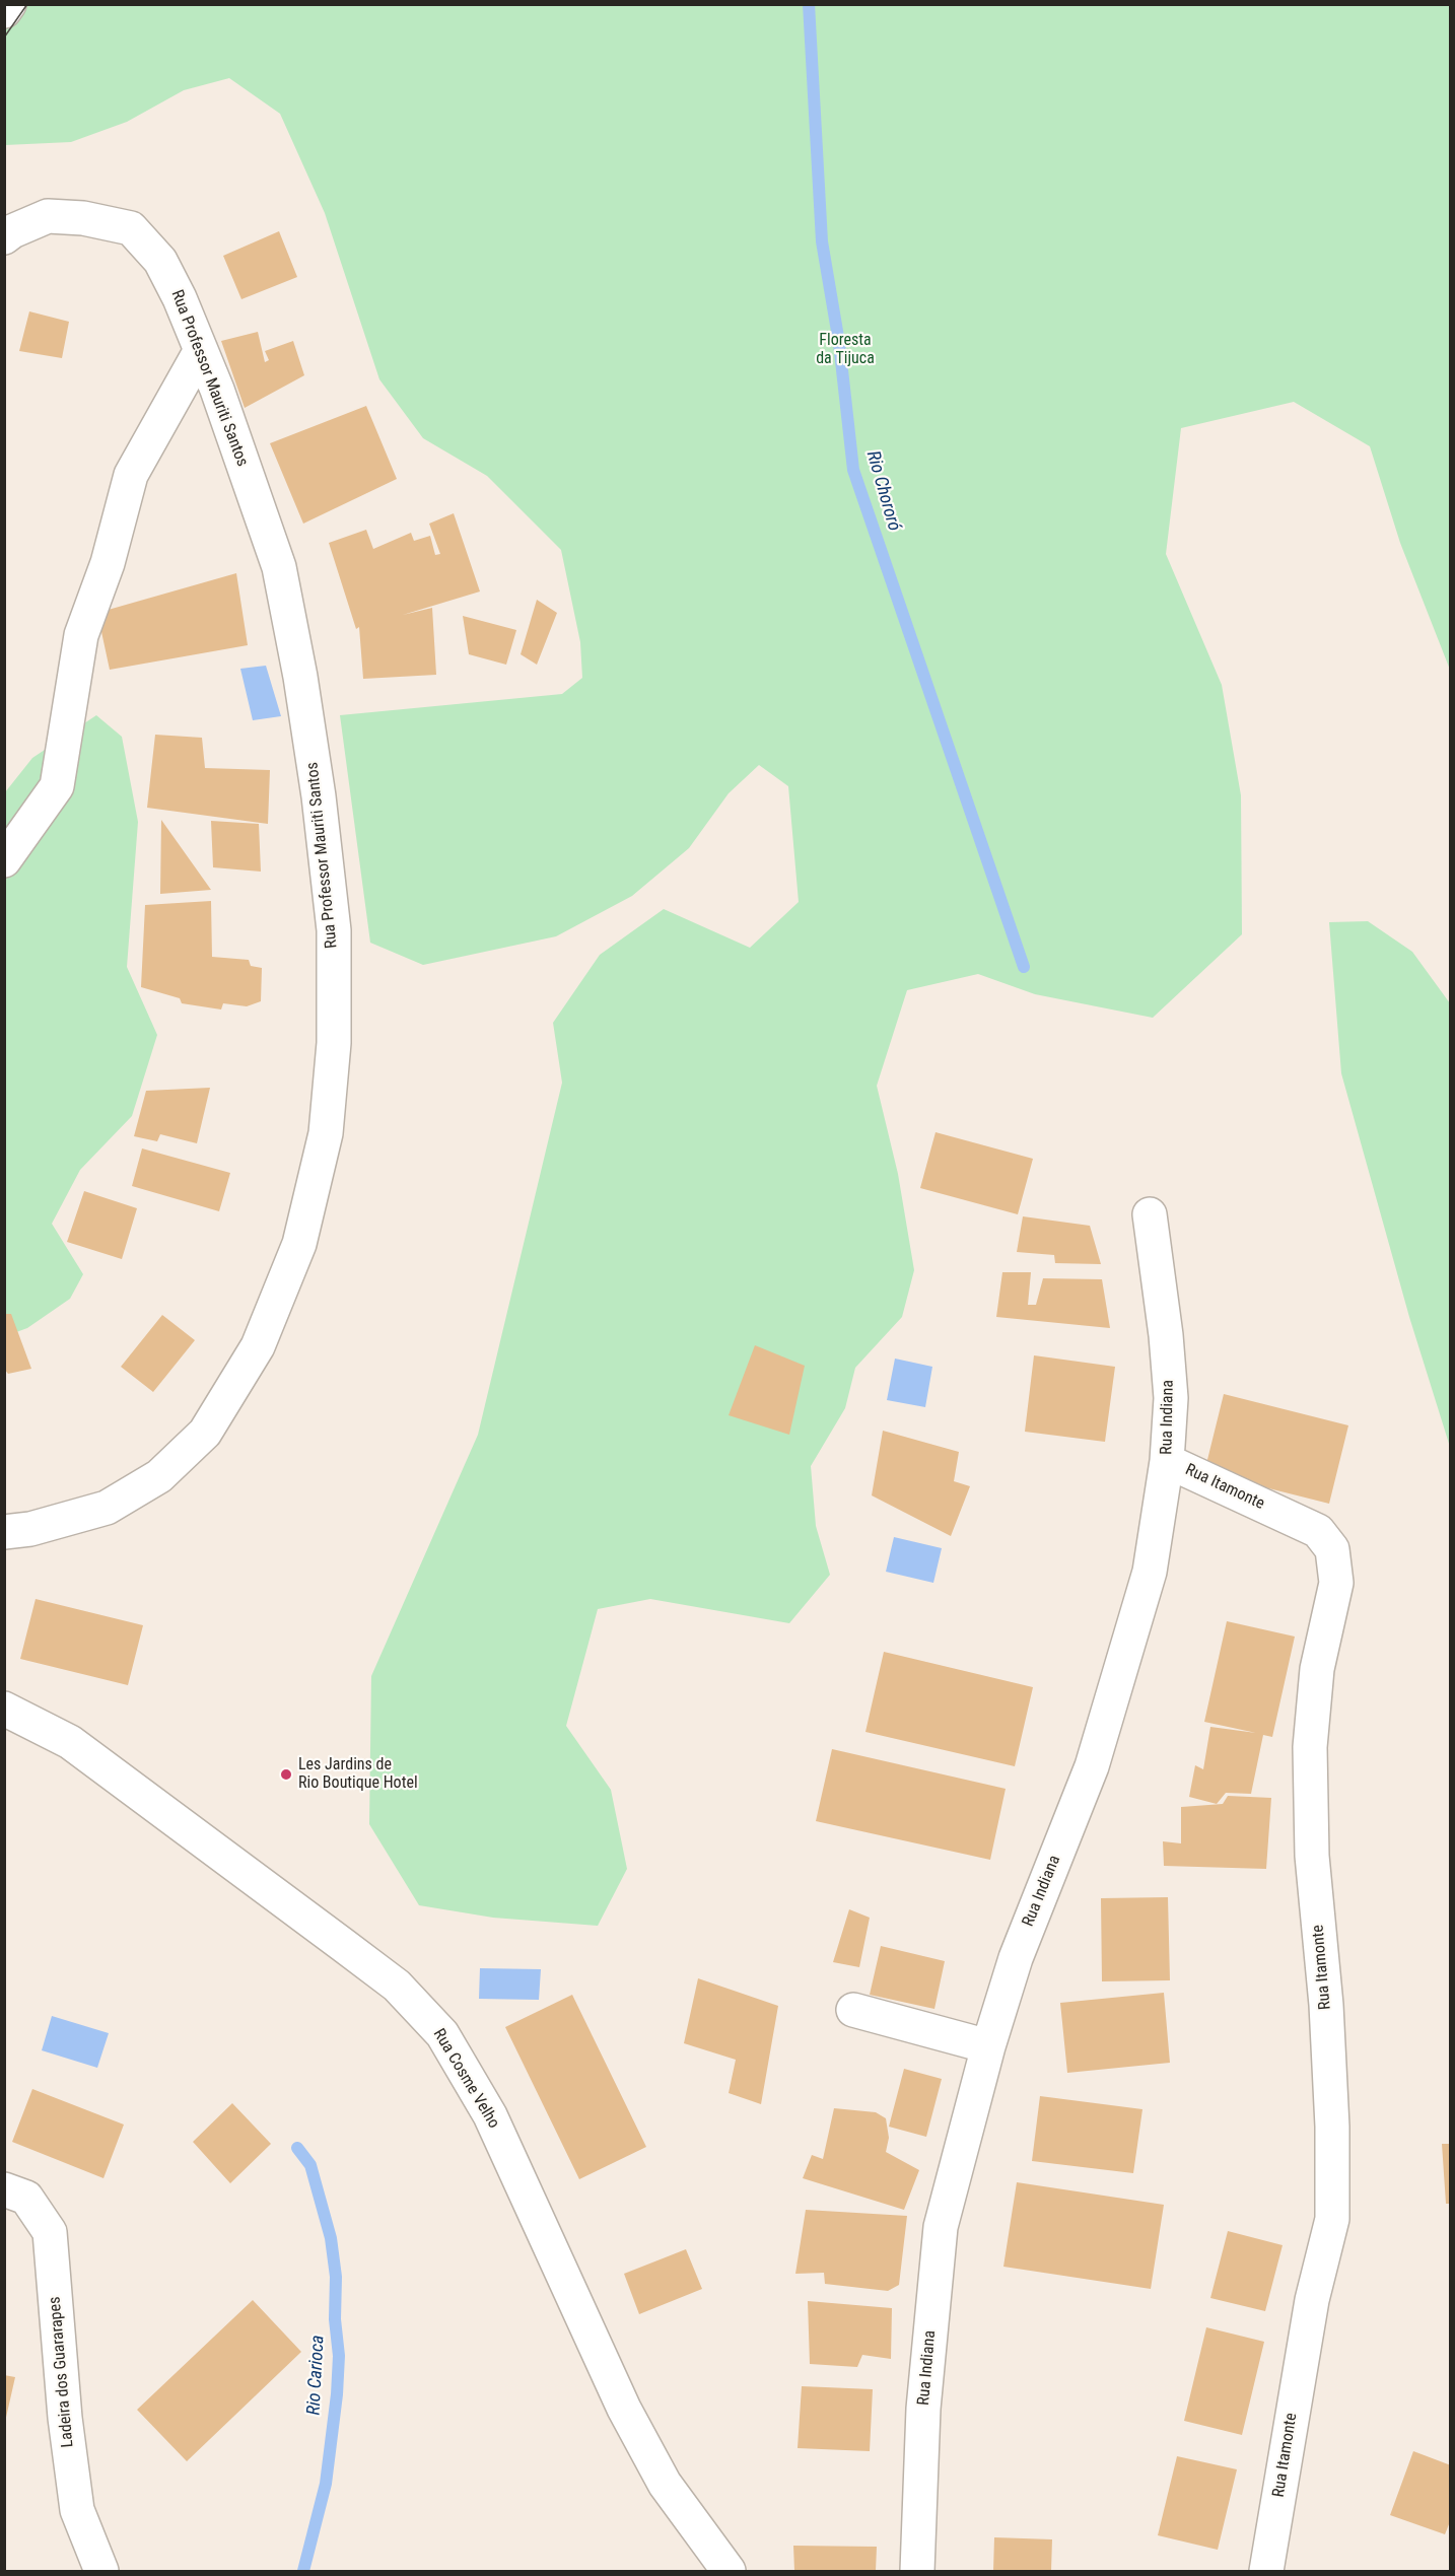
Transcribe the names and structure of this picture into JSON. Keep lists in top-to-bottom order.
{
  "streets": {
    "street": [
      "Rua Professor Mauriti Santos",
      "Rua Indiana",
      "Rua Itamonte",
      "Rua Cosme Velho",
      "Ladeira dos Guararapes"
    ]
  },
  "crossings": [
    ["Rua Indiana", "Rua Itamonte"]
  ],
  "water": ["Rio Chororó", "Rio Carioca"],
  "parks": ["Floresta da Tijuca"],
  "places": ["Les Jardins de Rio Boutique Hotel"]
}
